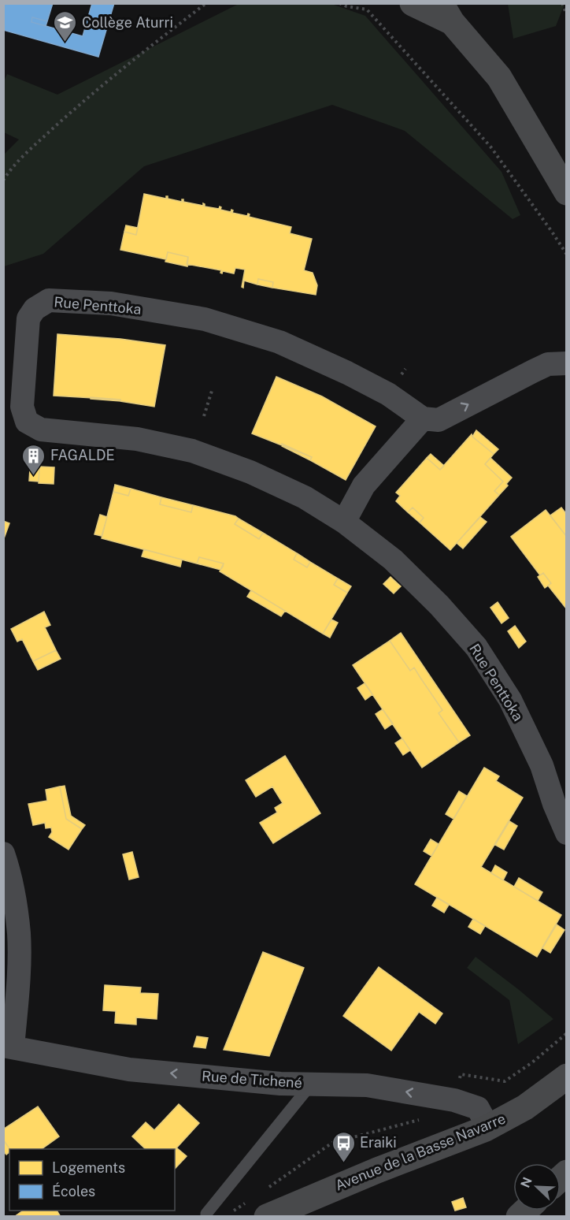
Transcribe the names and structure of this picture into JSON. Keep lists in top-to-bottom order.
{
  "streets": {
    "street": ["Rue Penttoka", "Rue de Tichené", "Avenue de la Basse Navarre"]
  },
  "crossings": [
    ["Rue de Tichené", "Avenue de la Basse Navarre"]
  ],
  "one_way": ["Rue de Tichené"],
  "places": {
    "school or university": ["Collège Aturri"],
    "building": ["FAGALDE"],
    "bus stop": ["Eraiki"]
  },
  "legend": ["Logements", "Écoles"],
  "north": "top left"
}
